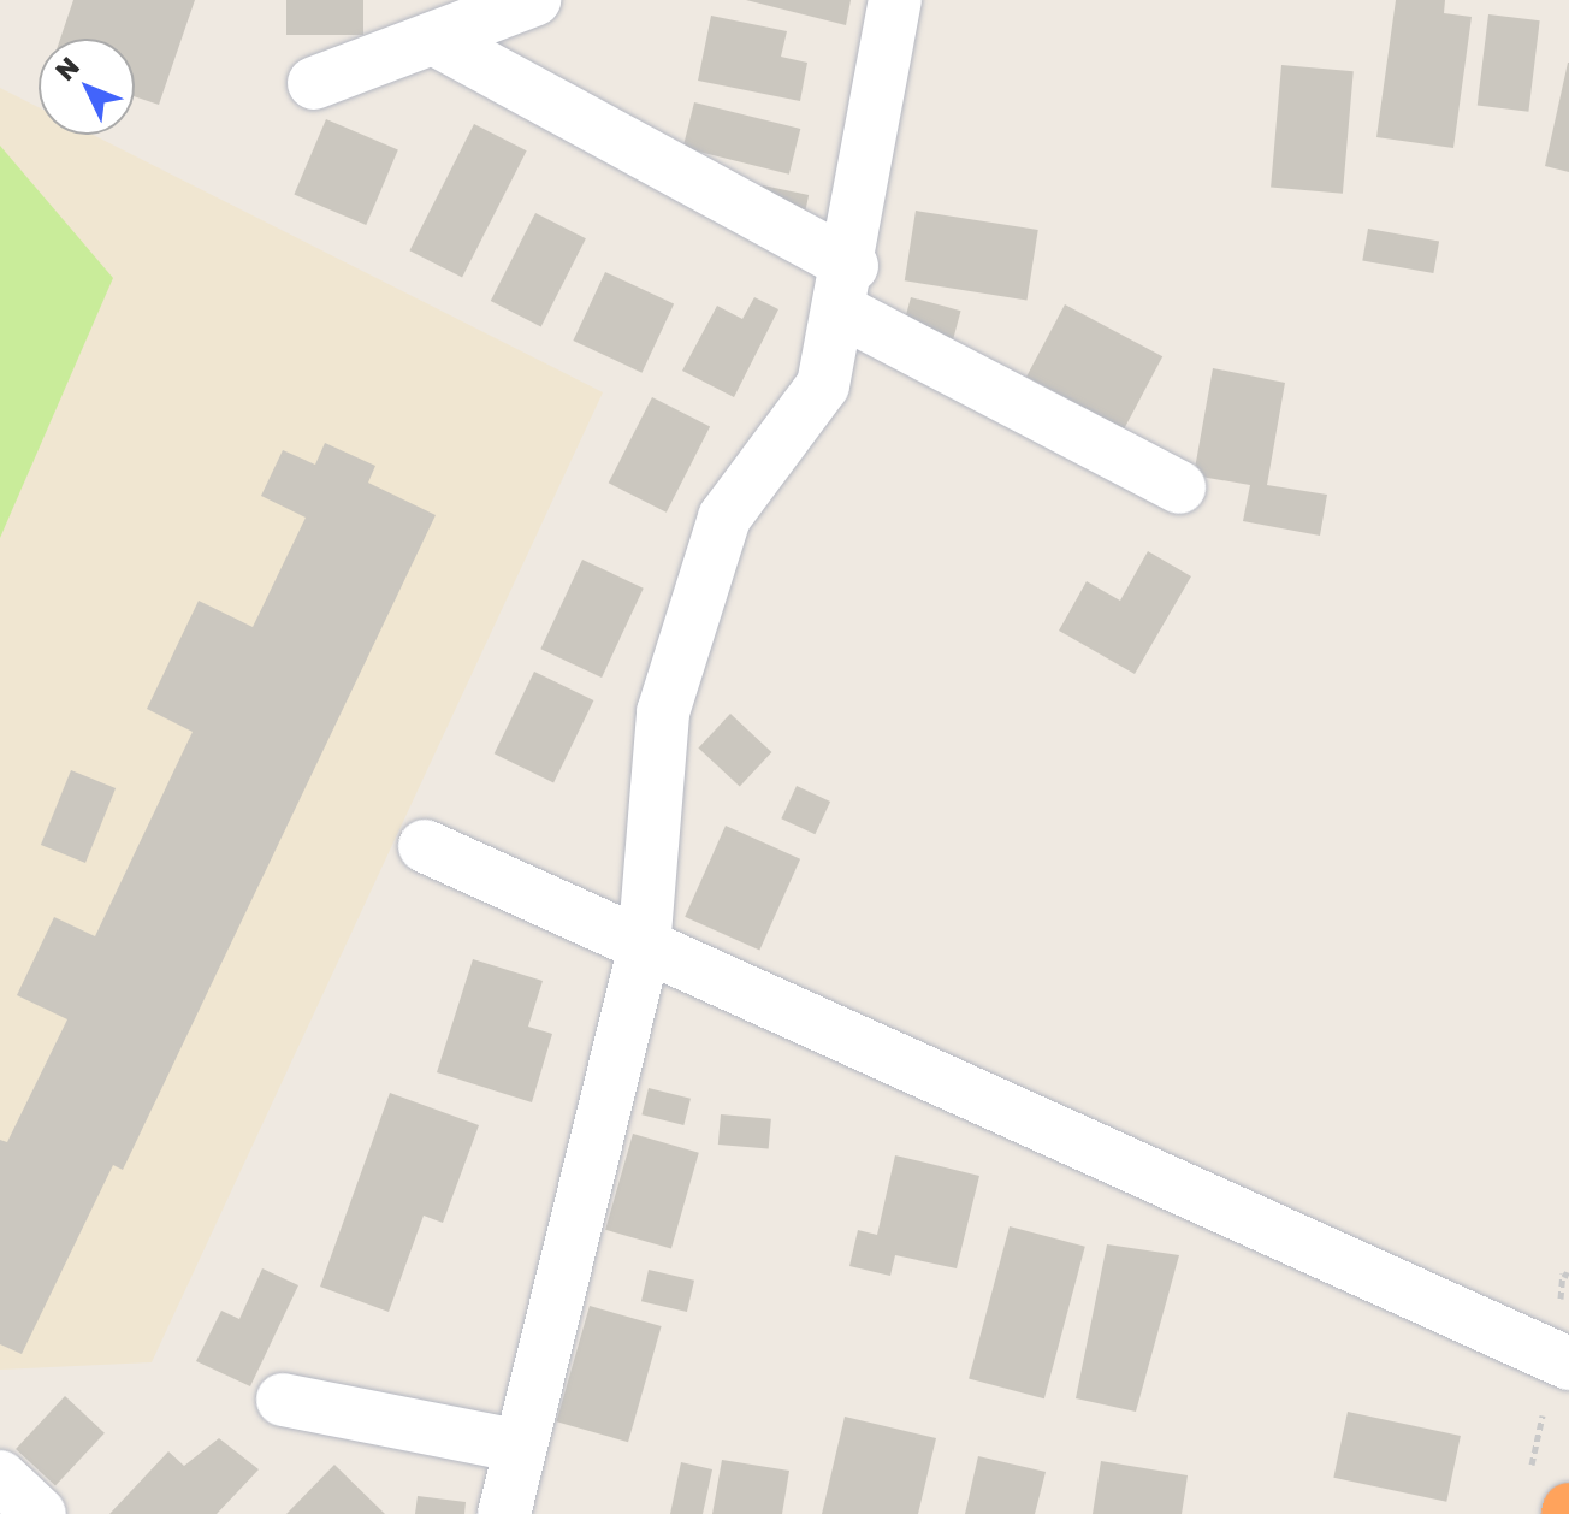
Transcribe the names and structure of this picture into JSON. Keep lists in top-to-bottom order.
{
  "north": "top left"
}
